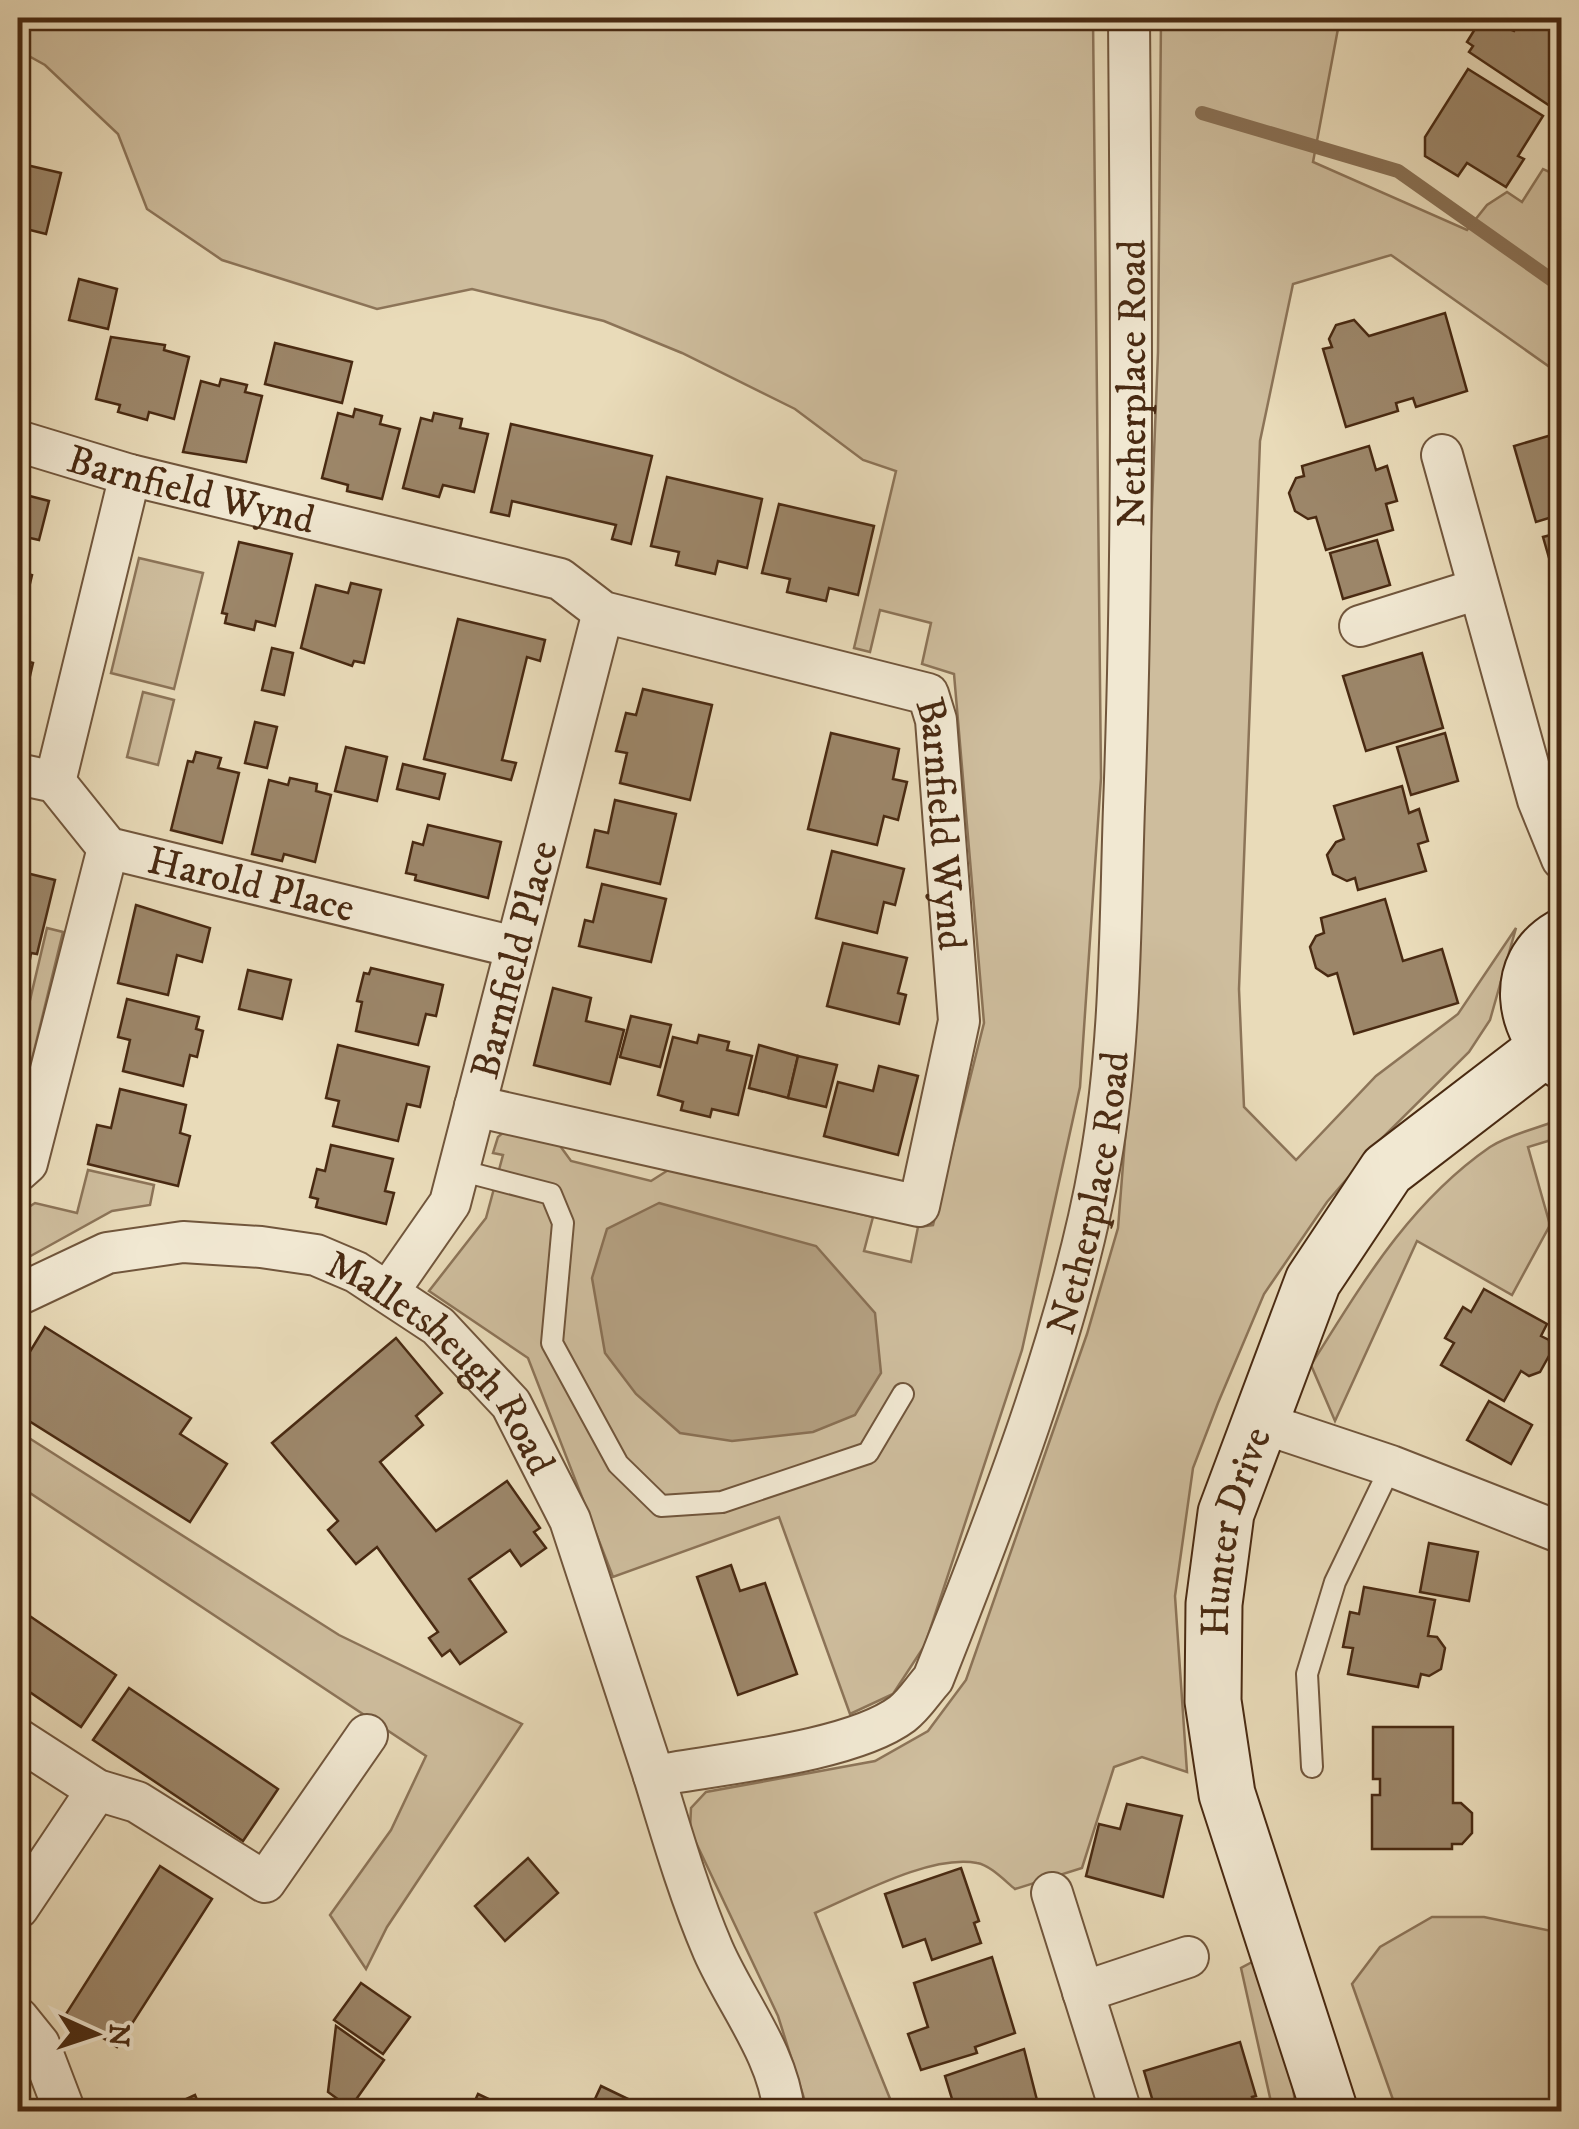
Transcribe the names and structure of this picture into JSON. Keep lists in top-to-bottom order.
{
  "streets": {
    "street": [
      "Netherplace Road",
      "Barnfield Wynd",
      "Harold Place",
      "Barnfield Place",
      "Malletsheugh Road",
      "Hunter Drive"
    ]
  },
  "crossings": [
    ["Netherplace Road", "Malletsheugh Road"],
    ["Barnfield Wynd", "Barnfield Place"],
    ["Harold Place", "Barnfield Place"],
    ["Barnfield Place", "Malletsheugh Road"]
  ],
  "north": "right"
}
